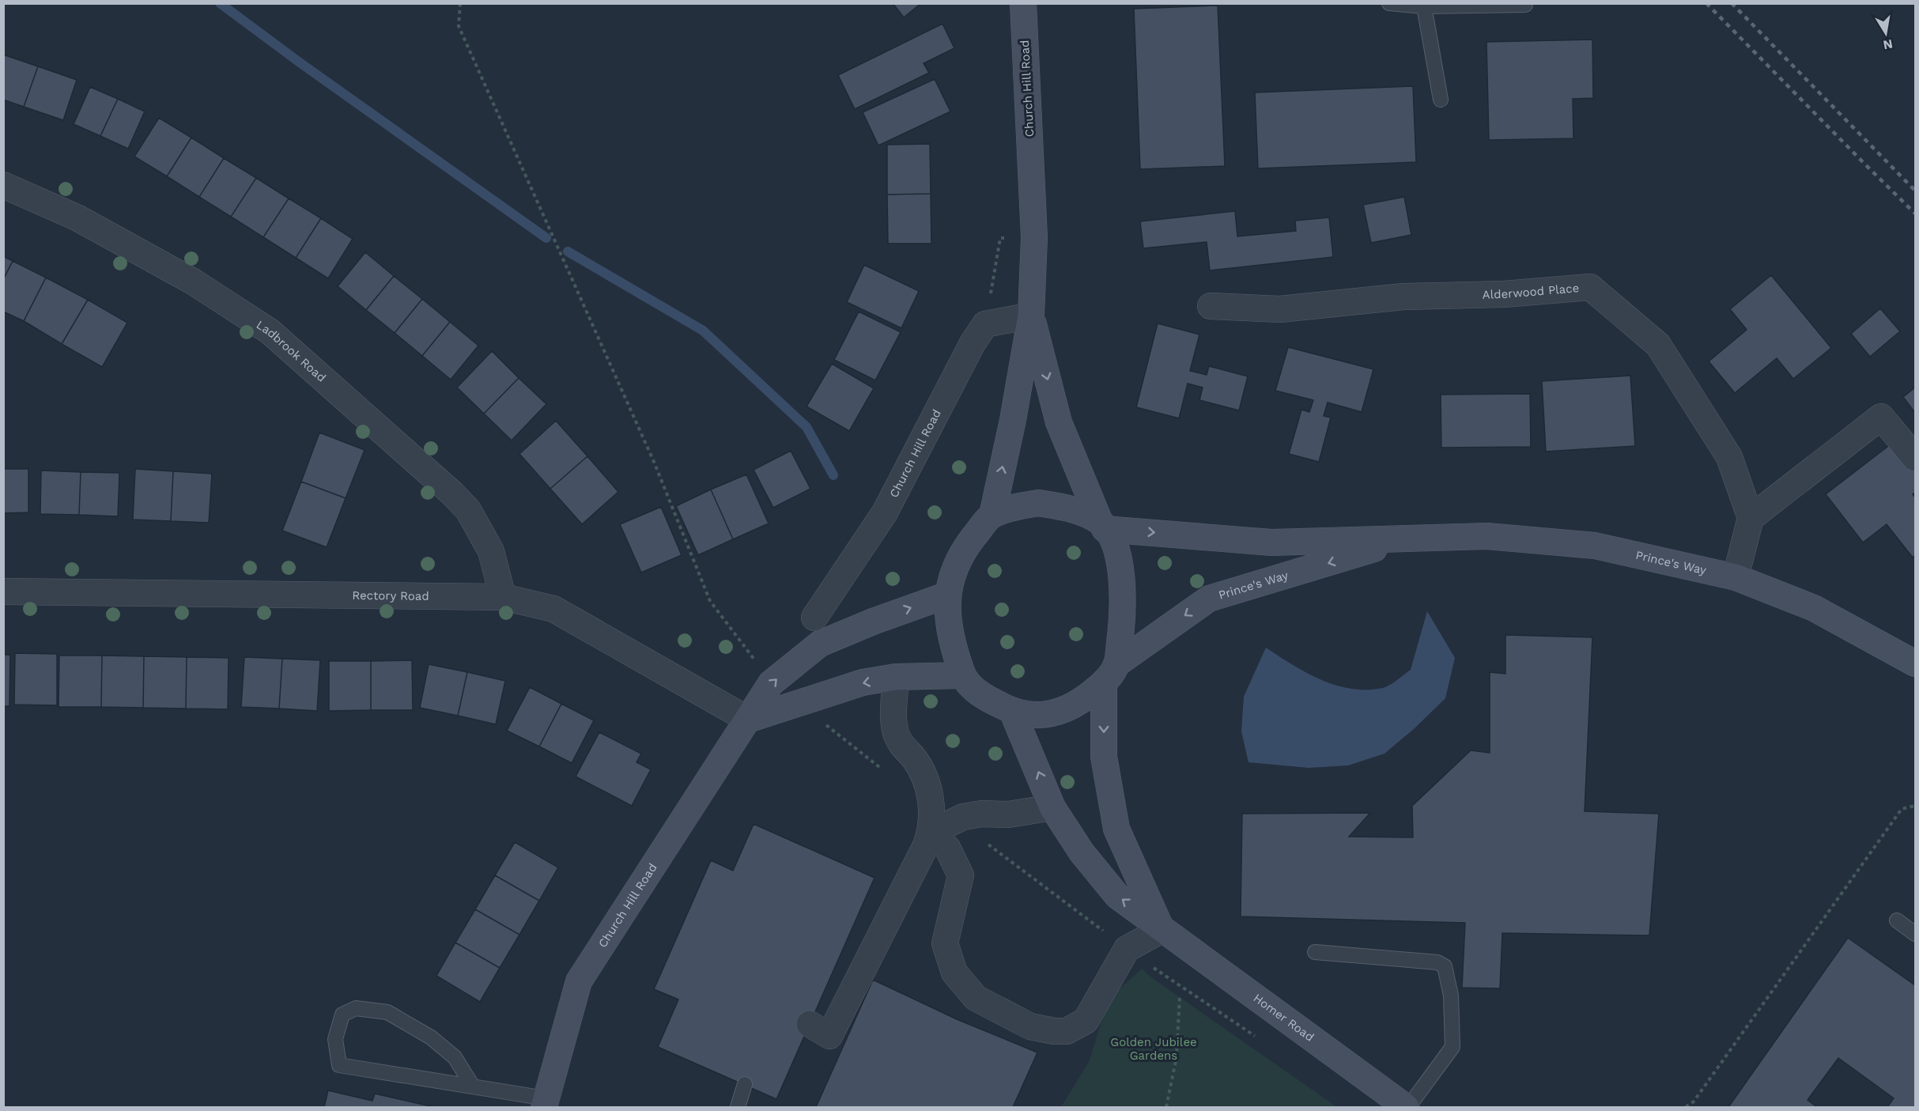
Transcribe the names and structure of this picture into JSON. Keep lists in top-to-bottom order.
{
  "streets": {
    "street": [
      "Church Hill Road",
      "Alderwood Place",
      "Ladbrook Road",
      "Prince's Way",
      "Rectory Road",
      "Homer Road"
    ]
  },
  "crossings": [
    ["Church Hill Road", "Prince's Way"],
    ["Church Hill Road", "Rectory Road"],
    ["Church Hill Road", "Homer Road"],
    ["Ladbrook Road", "Rectory Road"],
    ["Prince's Way", "Homer Road"]
  ],
  "parks": ["Golden Jubilee Gardens"],
  "north": "bottom"
}
